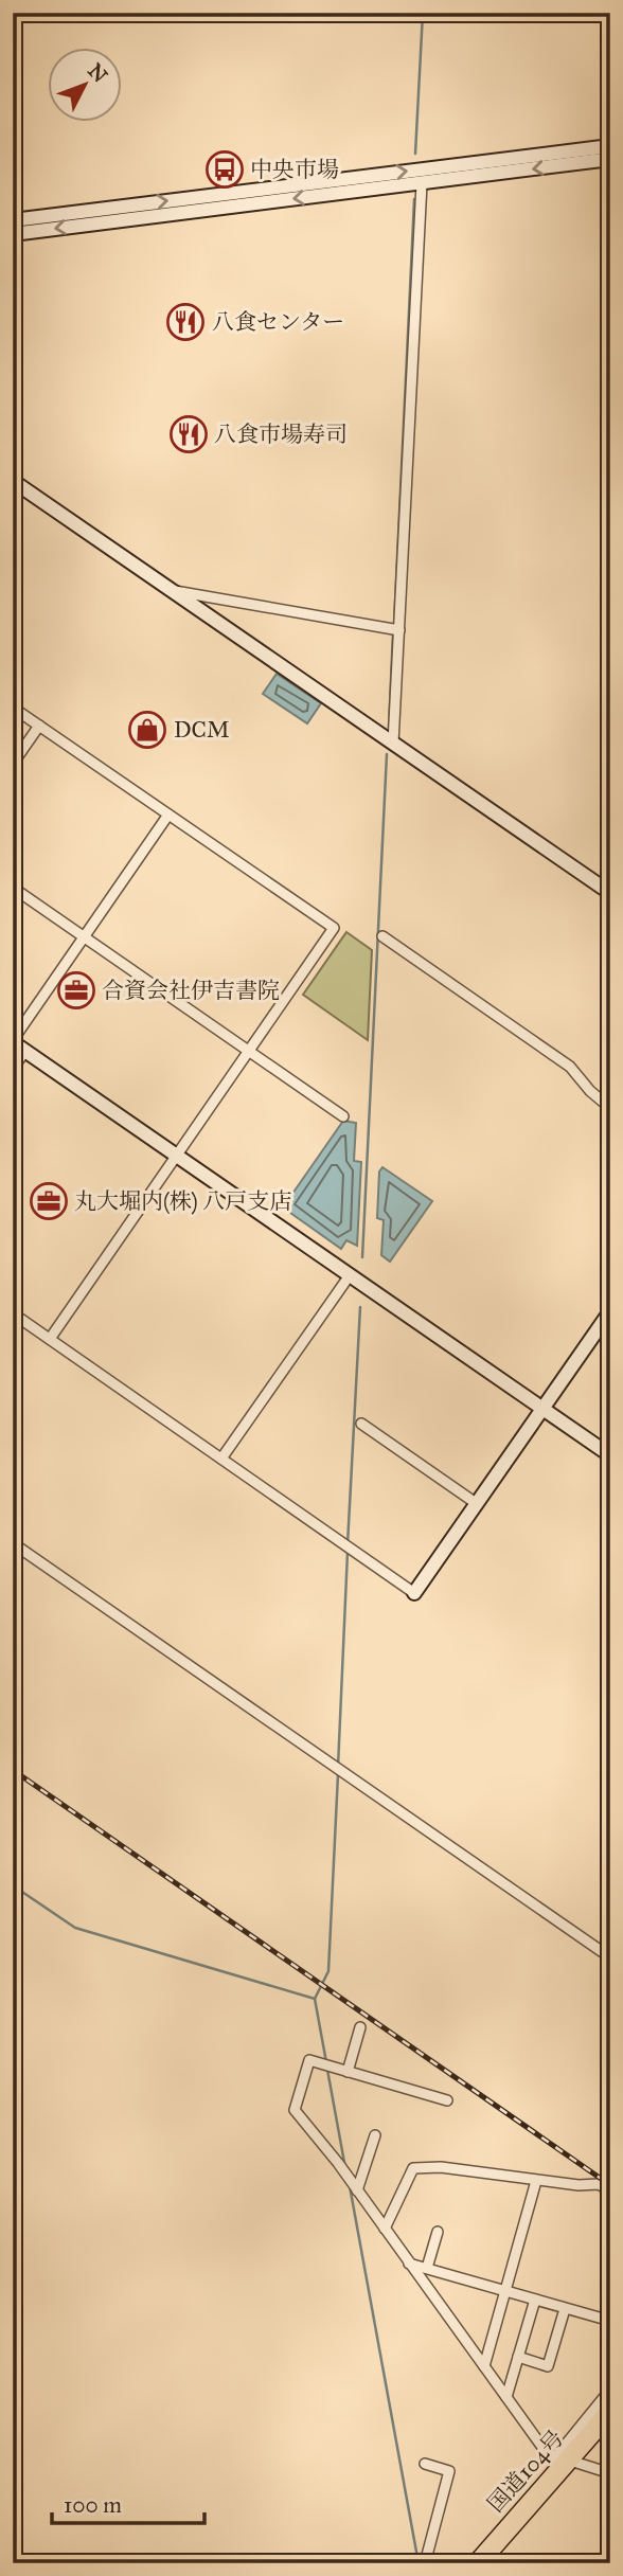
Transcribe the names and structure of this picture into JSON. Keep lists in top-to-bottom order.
{
  "streets": {
    "highway": ["国道104号"]
  },
  "places": {
    "bus stop": ["中央市場"],
    "restaurant": ["八食センター", "八食市場寿司"],
    "shop": ["DCM"],
    "office": ["合資会社伊吉書院", "丸大堀内(株) 八戸支店"]
  },
  "scale_bar": "100 m",
  "north": "top right"
}
